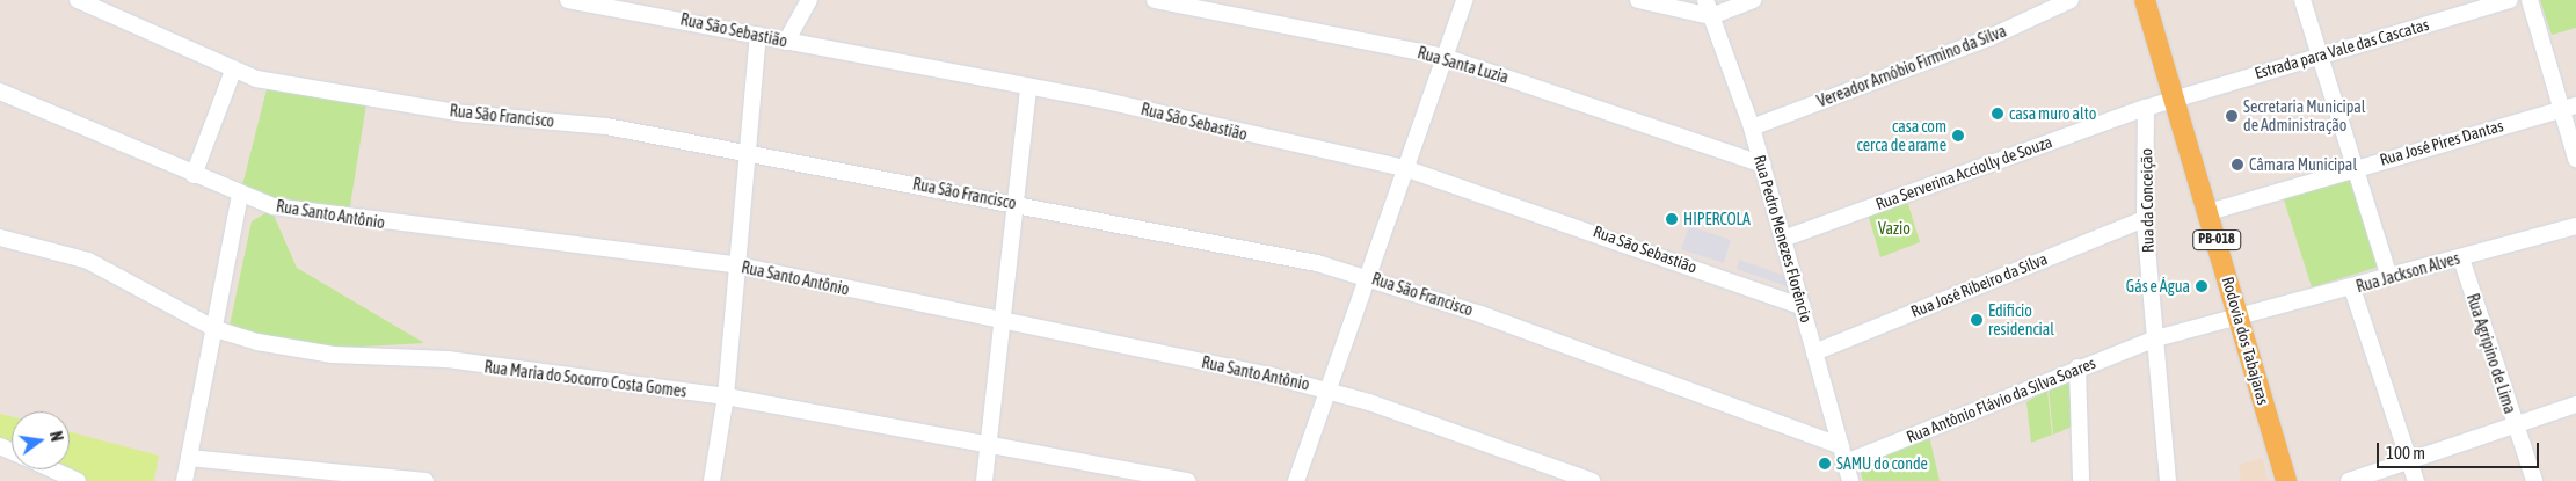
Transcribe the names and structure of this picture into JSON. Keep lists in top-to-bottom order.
{
  "streets": {
    "main road": ["PB-018", "Rodovia dos Tabajaras"],
    "street": [
      "Rua São Sebastião",
      "Estrada para Vale das Cascatas",
      "Rua Santa Luzia",
      "Vereador Arnóbio Firmino da Silva",
      "Rua São Francisco",
      "Rua José Pires Dantas",
      "Rua Serverina Acciolly de Souza",
      "Rua da Conceição",
      "Rua Santo Antônio",
      "Rua Pedro Menezes Florêncio",
      "Rua Jackson Alves",
      "Rua José Ribeiro da Silva",
      "Rua Agripino de Lima",
      "Rua Maria do Socorro Costa Gomes",
      "Rua Antônio Flávio da Silva Soares"
    ]
  },
  "crossings": [
    ["Rua São Sebastião", "Rua Pedro Menezes Florêncio"],
    ["Estrada para Vale das Cascatas", "Rodovia dos Tabajaras"],
    ["Rua Santa Luzia", "Rua Pedro Menezes Florêncio"],
    ["Vereador Arnóbio Firmino da Silva", "Rua Pedro Menezes Florêncio"],
    ["Rua São Francisco", "Rua Pedro Menezes Florêncio"],
    ["Rua José Pires Dantas", "Rodovia dos Tabajaras"],
    ["Rua Serverina Acciolly de Souza", "Rua da Conceição"],
    ["Rua Serverina Acciolly de Souza", "Rua Pedro Menezes Florêncio"],
    ["Rua da Conceição", "Rua Jackson Alves"],
    ["Rua da Conceição", "Rua José Ribeiro da Silva"],
    ["Rua da Conceição", "Rua Antônio Flávio da Silva Soares"],
    ["Rua Pedro Menezes Florêncio", "Rua José Ribeiro da Silva"],
    ["Rua Pedro Menezes Florêncio", "Rua Antônio Flávio da Silva Soares"],
    ["Rua Jackson Alves", "Rodovia dos Tabajaras"],
    ["Rua Jackson Alves", "Rua Agripino de Lima"],
    ["Rua Jackson Alves", "Rua Antônio Flávio da Silva Soares"]
  ],
  "parks": ["Vazio"],
  "places": [
    "casa muro alto",
    "Secretaria Municipal de Administração",
    "casa com cerca de arame",
    "Câmara Municipal",
    "HIPERCOLA",
    "Gás e Água",
    "Edificio residencial",
    "SAMU do conde"
  ],
  "scale_bar": "100 m",
  "north": "right"
}
